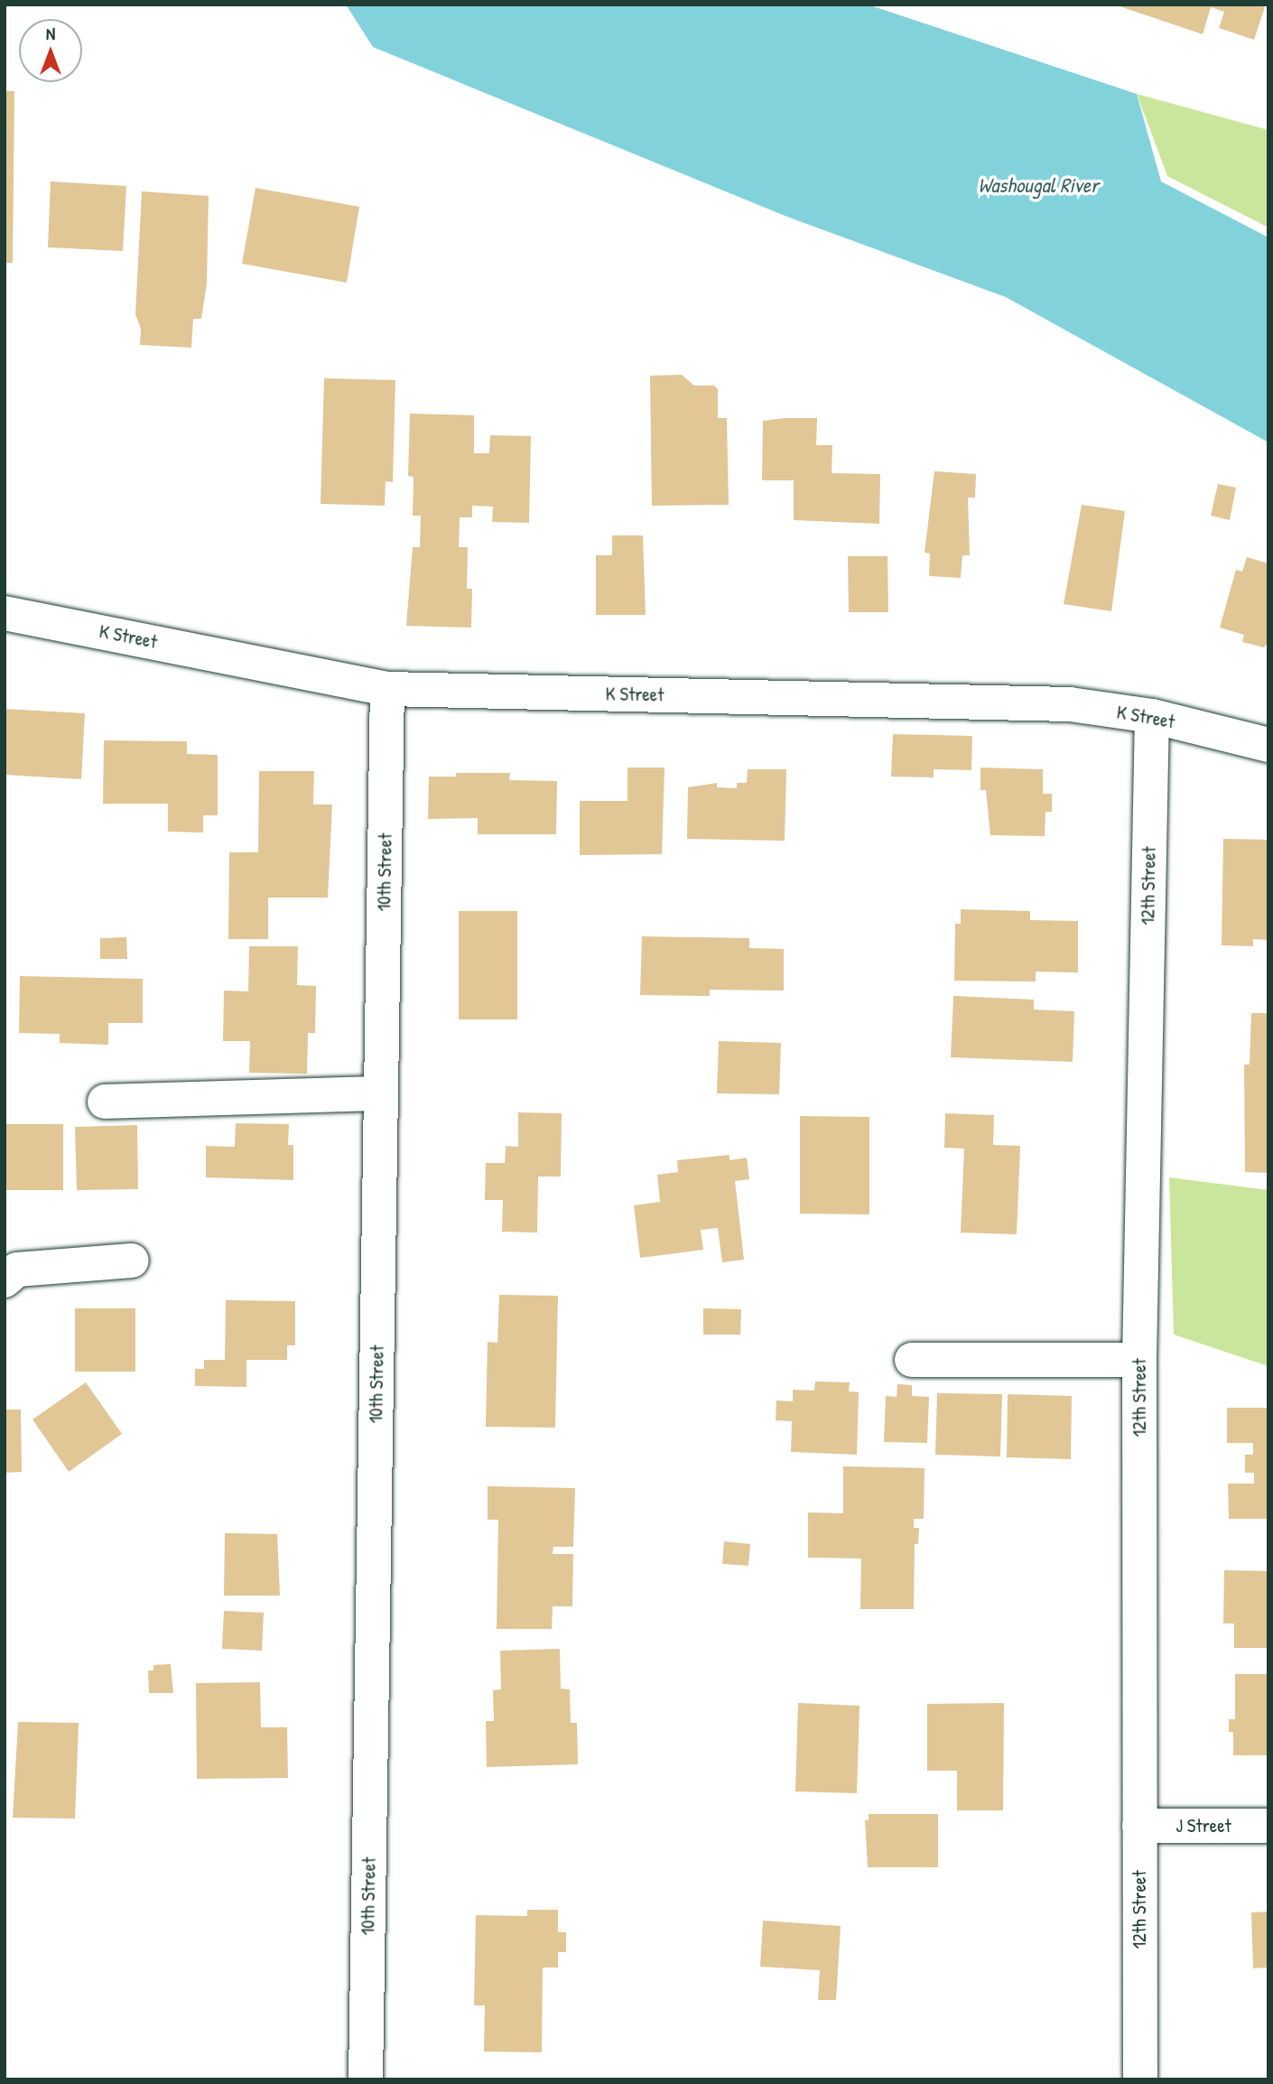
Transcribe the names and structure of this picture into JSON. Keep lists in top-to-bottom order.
{
  "streets": {
    "street": [
      "K Street",
      "10th Street",
      "12th Street",
      "J Street"
    ]
  },
  "crossings": [
    ["K Street", "10th Street"],
    ["K Street", "12th Street"],
    ["12th Street", "J Street"]
  ],
  "water": ["Washougal River"],
  "north": "top"
}
